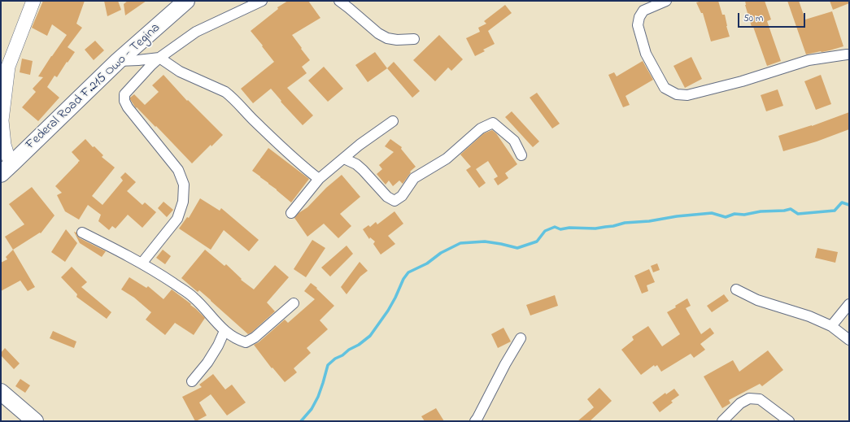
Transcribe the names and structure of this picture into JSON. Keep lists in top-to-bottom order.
{
  "streets": {
    "main road": ["Federal Road F.215 Owo - Tegina"]
  },
  "scale_bar": "50 m"
}
